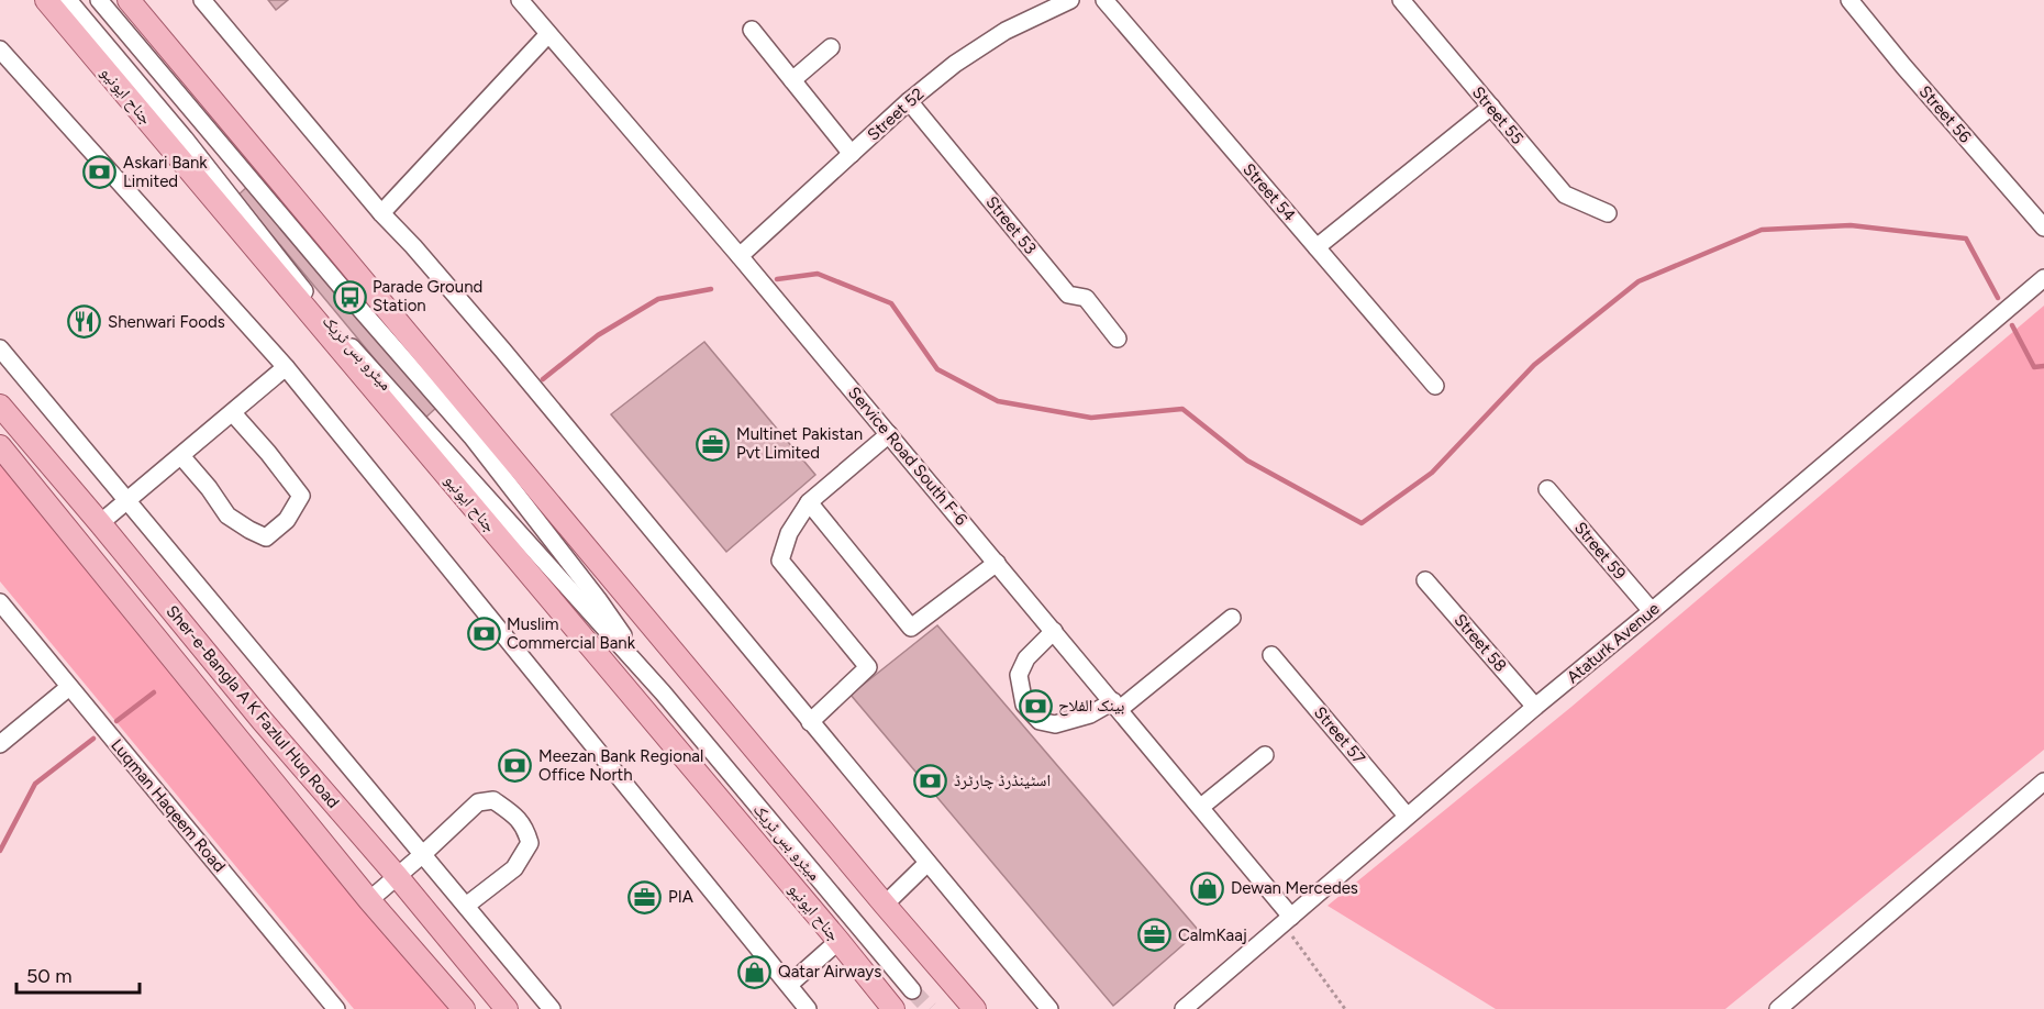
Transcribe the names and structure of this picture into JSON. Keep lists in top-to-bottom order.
{
  "streets": {
    "main road": ["جناح ایونیو", "Sher-e-Bangla A K Fazlul Huq Road"],
    "street": [
      "Street 52",
      "Street 56",
      "Street 55",
      "Street 54",
      "Street 53",
      "میٹرو بس ٹریک",
      "Service Road South F-6",
      "Street 59",
      "Street 58",
      "Ataturk Avenue",
      "Street 57",
      "Luqman Haqeem Road"
    ]
  },
  "crossings": [
    ["Street 52", "Street 53"],
    ["Street 52", "Service Road South F-6"],
    ["Service Road South F-6", "Ataturk Avenue"],
    ["Street 59", "Ataturk Avenue"],
    ["Street 58", "Ataturk Avenue"],
    ["Ataturk Avenue", "Street 57"]
  ],
  "places": {
    "bank": [
      "Askari Bank Limited",
      "Muslim Commercial Bank",
      "بینک الفلاح",
      "Meezan Bank Regional Office North",
      "اسٹینڈرڈ چارٹرڈ"
    ],
    "bus stop": ["Parade Ground Station"],
    "restaurant": ["Shenwari Foods"],
    "office": ["Multinet Pakistan Pvt Limited", "PIA", "CalmKaaj"],
    "shop": ["Dewan Mercedes", "Qatar Airways"]
  },
  "scale_bar": "50 m"
}
